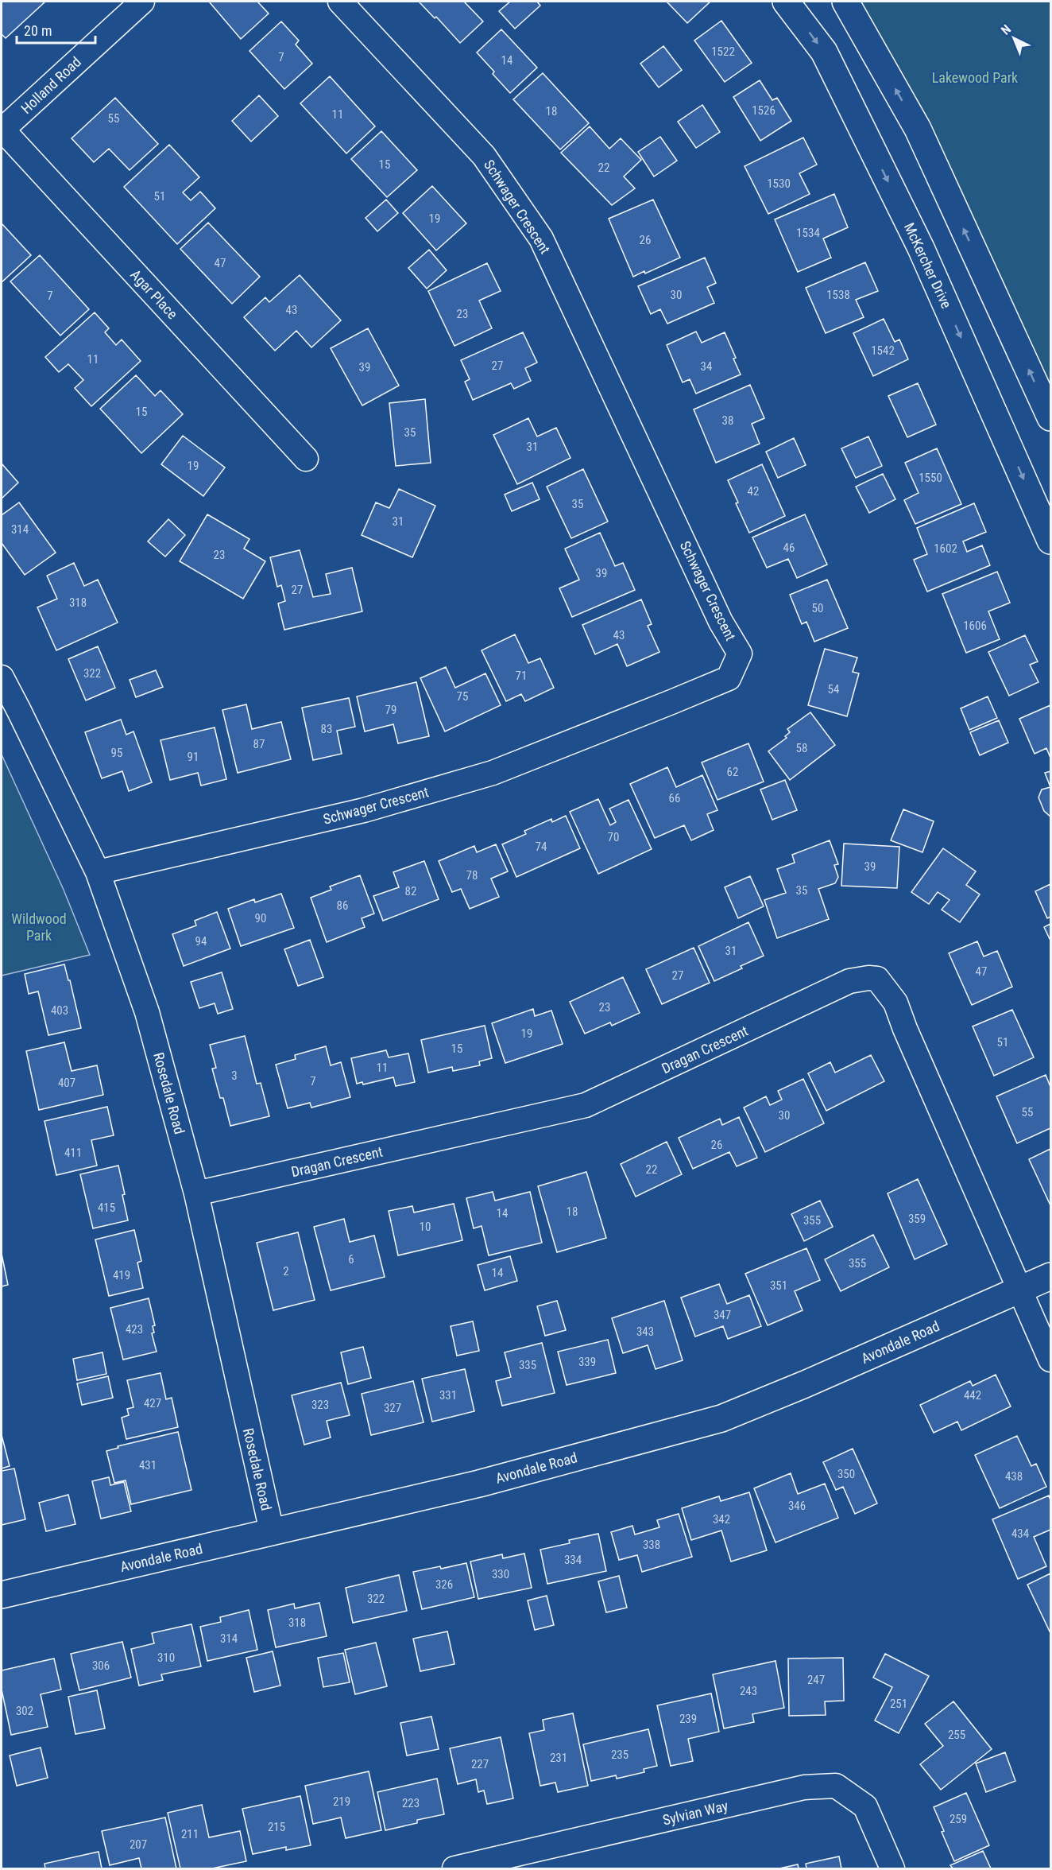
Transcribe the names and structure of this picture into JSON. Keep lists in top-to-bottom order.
{
  "streets": {
    "street": [
      "Holland Road",
      "Schwager Crescent",
      "McKercher Drive",
      "Agar Place",
      "Dragan Crescent",
      "Rosedale Road",
      "Avondale Road",
      "Sylvian Way"
    ]
  },
  "crossings": [
    ["Holland Road", "Agar Place"],
    ["Schwager Crescent", "Rosedale Road"],
    ["Dragan Crescent", "Rosedale Road"],
    ["Dragan Crescent", "Avondale Road"],
    ["Rosedale Road", "Avondale Road"]
  ],
  "parks": ["Lakewood Park", "Wildwood Park"],
  "house_numbers": [
    "1522",
    "7",
    "14",
    "1526",
    "18",
    "11",
    "55",
    "15",
    "22",
    "1530",
    "51",
    "19",
    "1534",
    "26",
    "47",
    "30",
    "1538",
    "7",
    "43",
    "23",
    "1542",
    "11",
    "27",
    "34",
    "39",
    "15",
    "38",
    "35",
    "31",
    "19",
    "1550",
    "42",
    "35",
    "31",
    "314",
    "46",
    "1602",
    "23",
    "39",
    "27",
    "318",
    "50",
    "1606",
    "43",
    "322",
    "71",
    "54",
    "75",
    "79",
    "83",
    "87",
    "58",
    "95",
    "91",
    "62",
    "66",
    "70",
    "74",
    "39",
    "78",
    "35",
    "82",
    "86",
    "90",
    "94",
    "31",
    "47",
    "27",
    "23",
    "403",
    "19",
    "51",
    "15",
    "11",
    "3",
    "7",
    "407",
    "55",
    "30",
    "26",
    "411",
    "22",
    "415",
    "18",
    "14",
    "359",
    "355",
    "10",
    "6",
    "355",
    "2",
    "14",
    "419",
    "351",
    "347",
    "423",
    "343",
    "339",
    "335",
    "331",
    "442",
    "427",
    "323",
    "327",
    "431",
    "350",
    "438",
    "346",
    "342",
    "434",
    "338",
    "334",
    "330",
    "326",
    "322",
    "318",
    "314",
    "310",
    "306",
    "247",
    "243",
    "251",
    "302",
    "239",
    "255",
    "235",
    "231",
    "227",
    "219",
    "223",
    "259",
    "215",
    "211",
    "207"
  ],
  "scale_bar": "20 m",
  "north": "top left"
}
